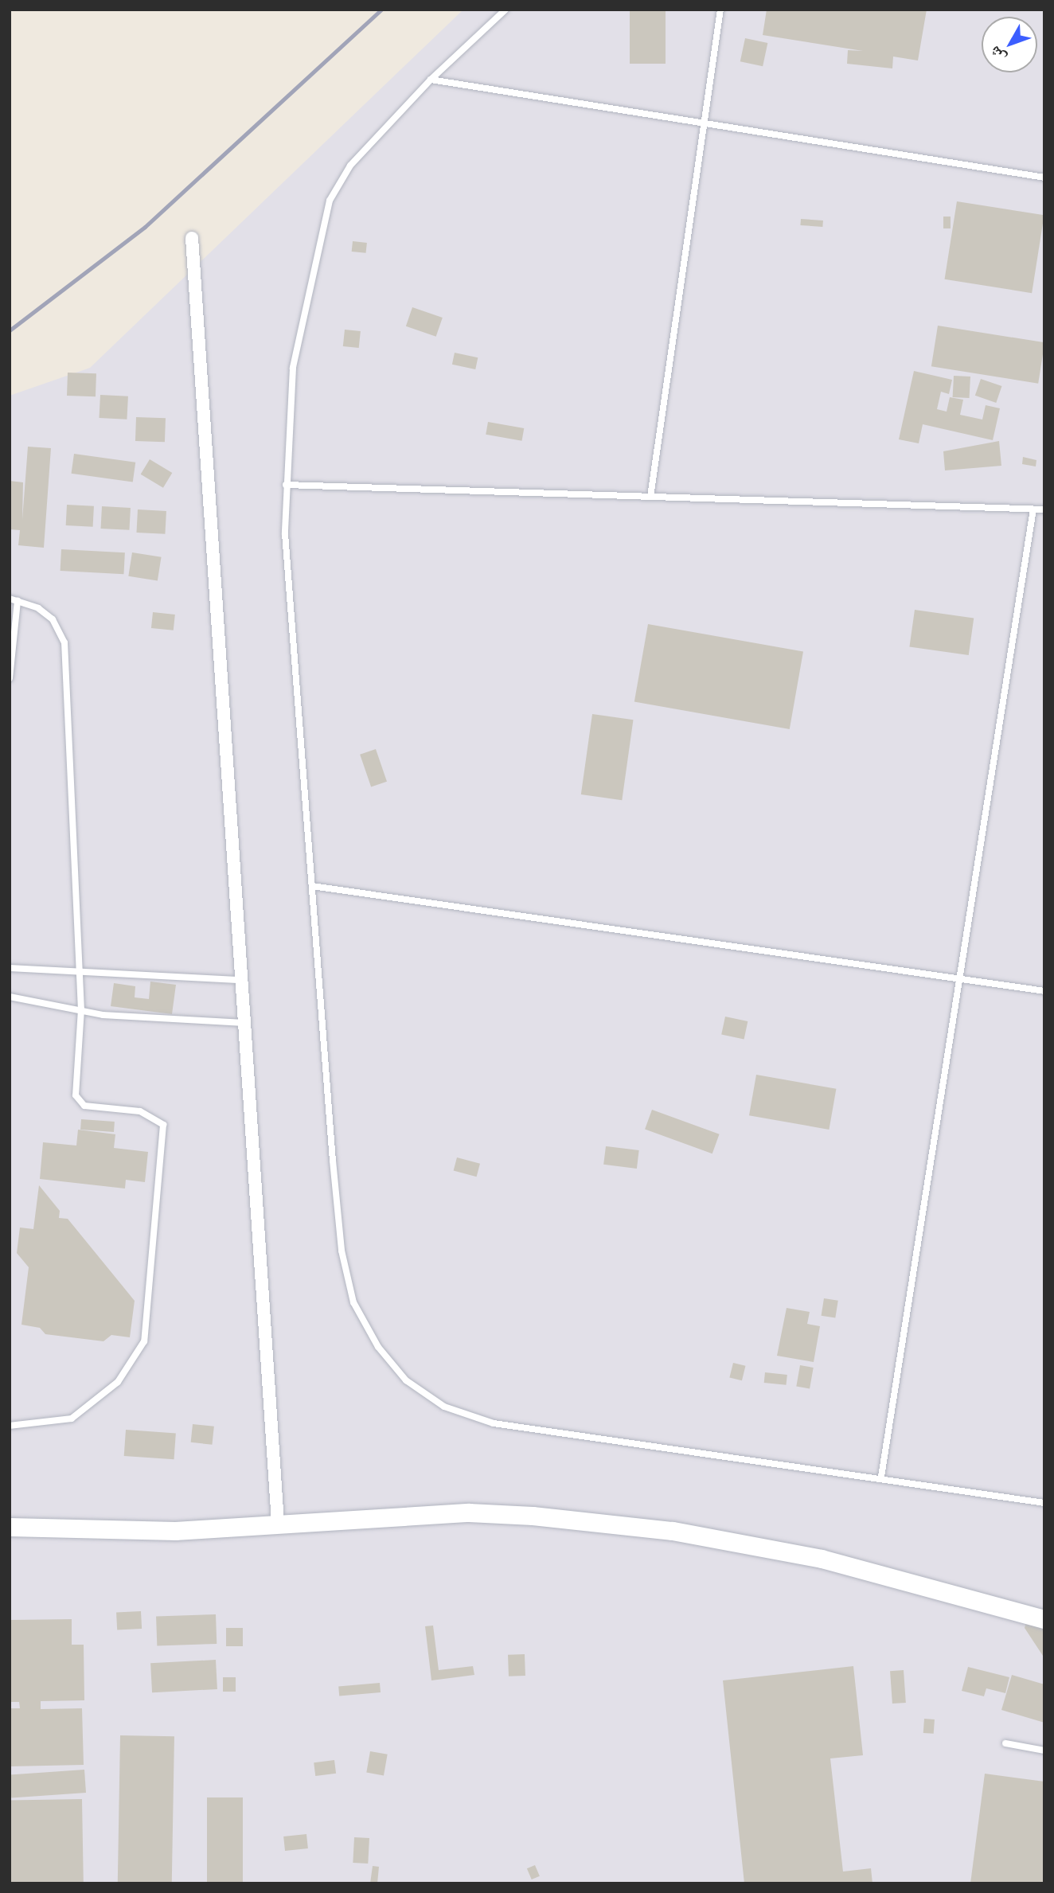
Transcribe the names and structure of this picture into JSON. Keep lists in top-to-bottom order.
{
  "north": "bottom left"
}
